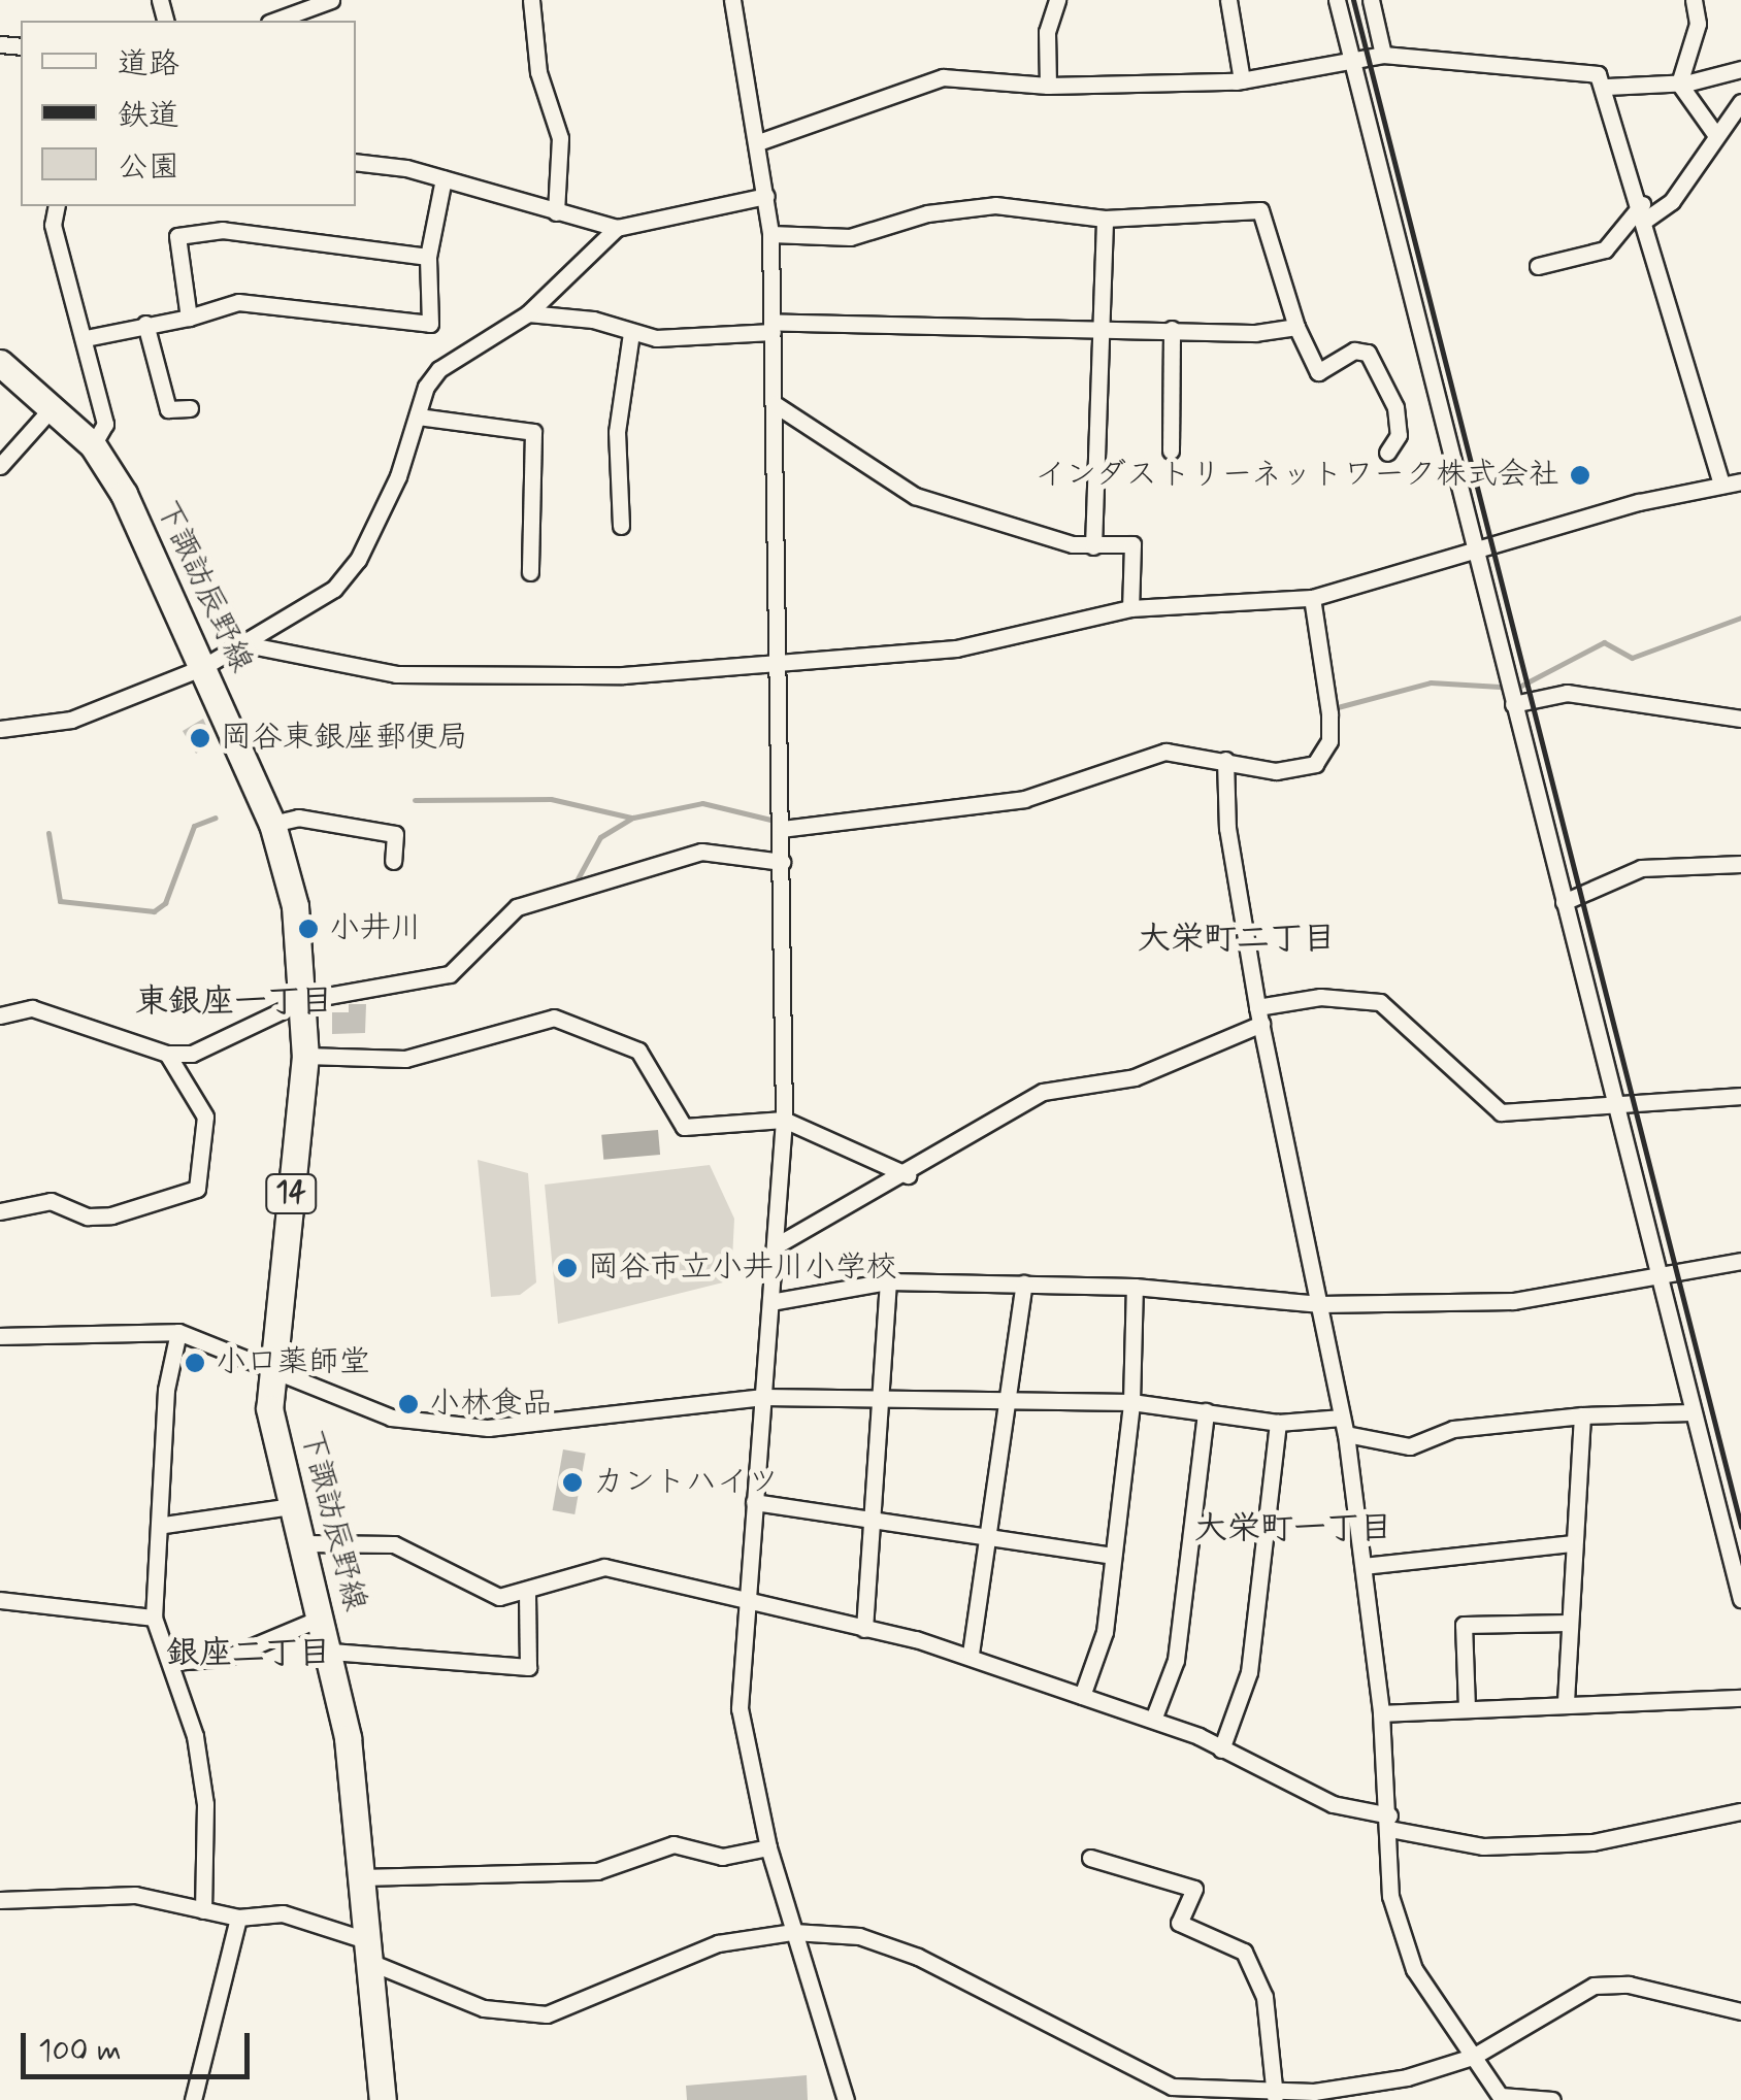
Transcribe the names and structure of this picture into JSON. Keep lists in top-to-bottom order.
{
  "streets": {
    "main road": ["下諏訪辰野線", "14"]
  },
  "districts": [
    "大栄町二丁目",
    "東銀座一丁目",
    "大栄町一丁目",
    "銀座二丁目"
  ],
  "places": [
    "インダストリーネットワーク株式会社",
    "岡谷東銀座郵便局",
    "小井川",
    "岡谷市立小井川小学校",
    "小口薬師堂",
    "小林食品",
    "カントハイツ"
  ],
  "legend": ["道路", "鉄道", "公園"],
  "scale_bar": "100 m"
}
